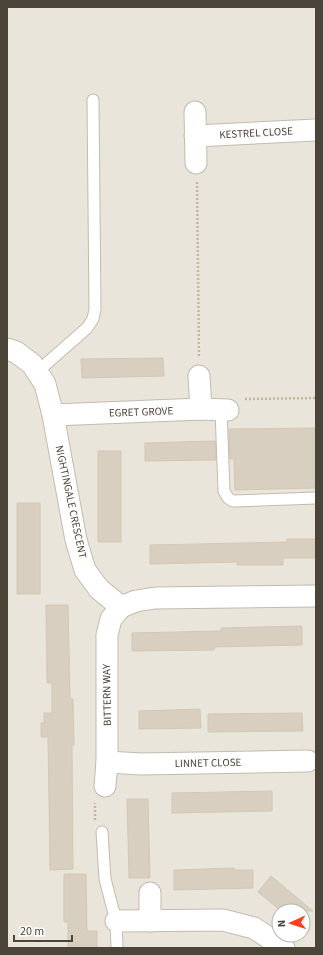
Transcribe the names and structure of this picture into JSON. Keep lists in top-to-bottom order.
{
  "streets": {
    "street": [
      "KESTREL CLOSE",
      "EGRET GROVE",
      "NIGHTINGALE CRESCENT",
      "BITTERN WAY",
      "LINNET CLOSE"
    ]
  },
  "crossings": [
    ["EGRET GROVE", "NIGHTINGALE CRESCENT"],
    ["NIGHTINGALE CRESCENT", "BITTERN WAY"],
    ["BITTERN WAY", "LINNET CLOSE"]
  ],
  "scale_bar": "20 m",
  "north": "left"
}
